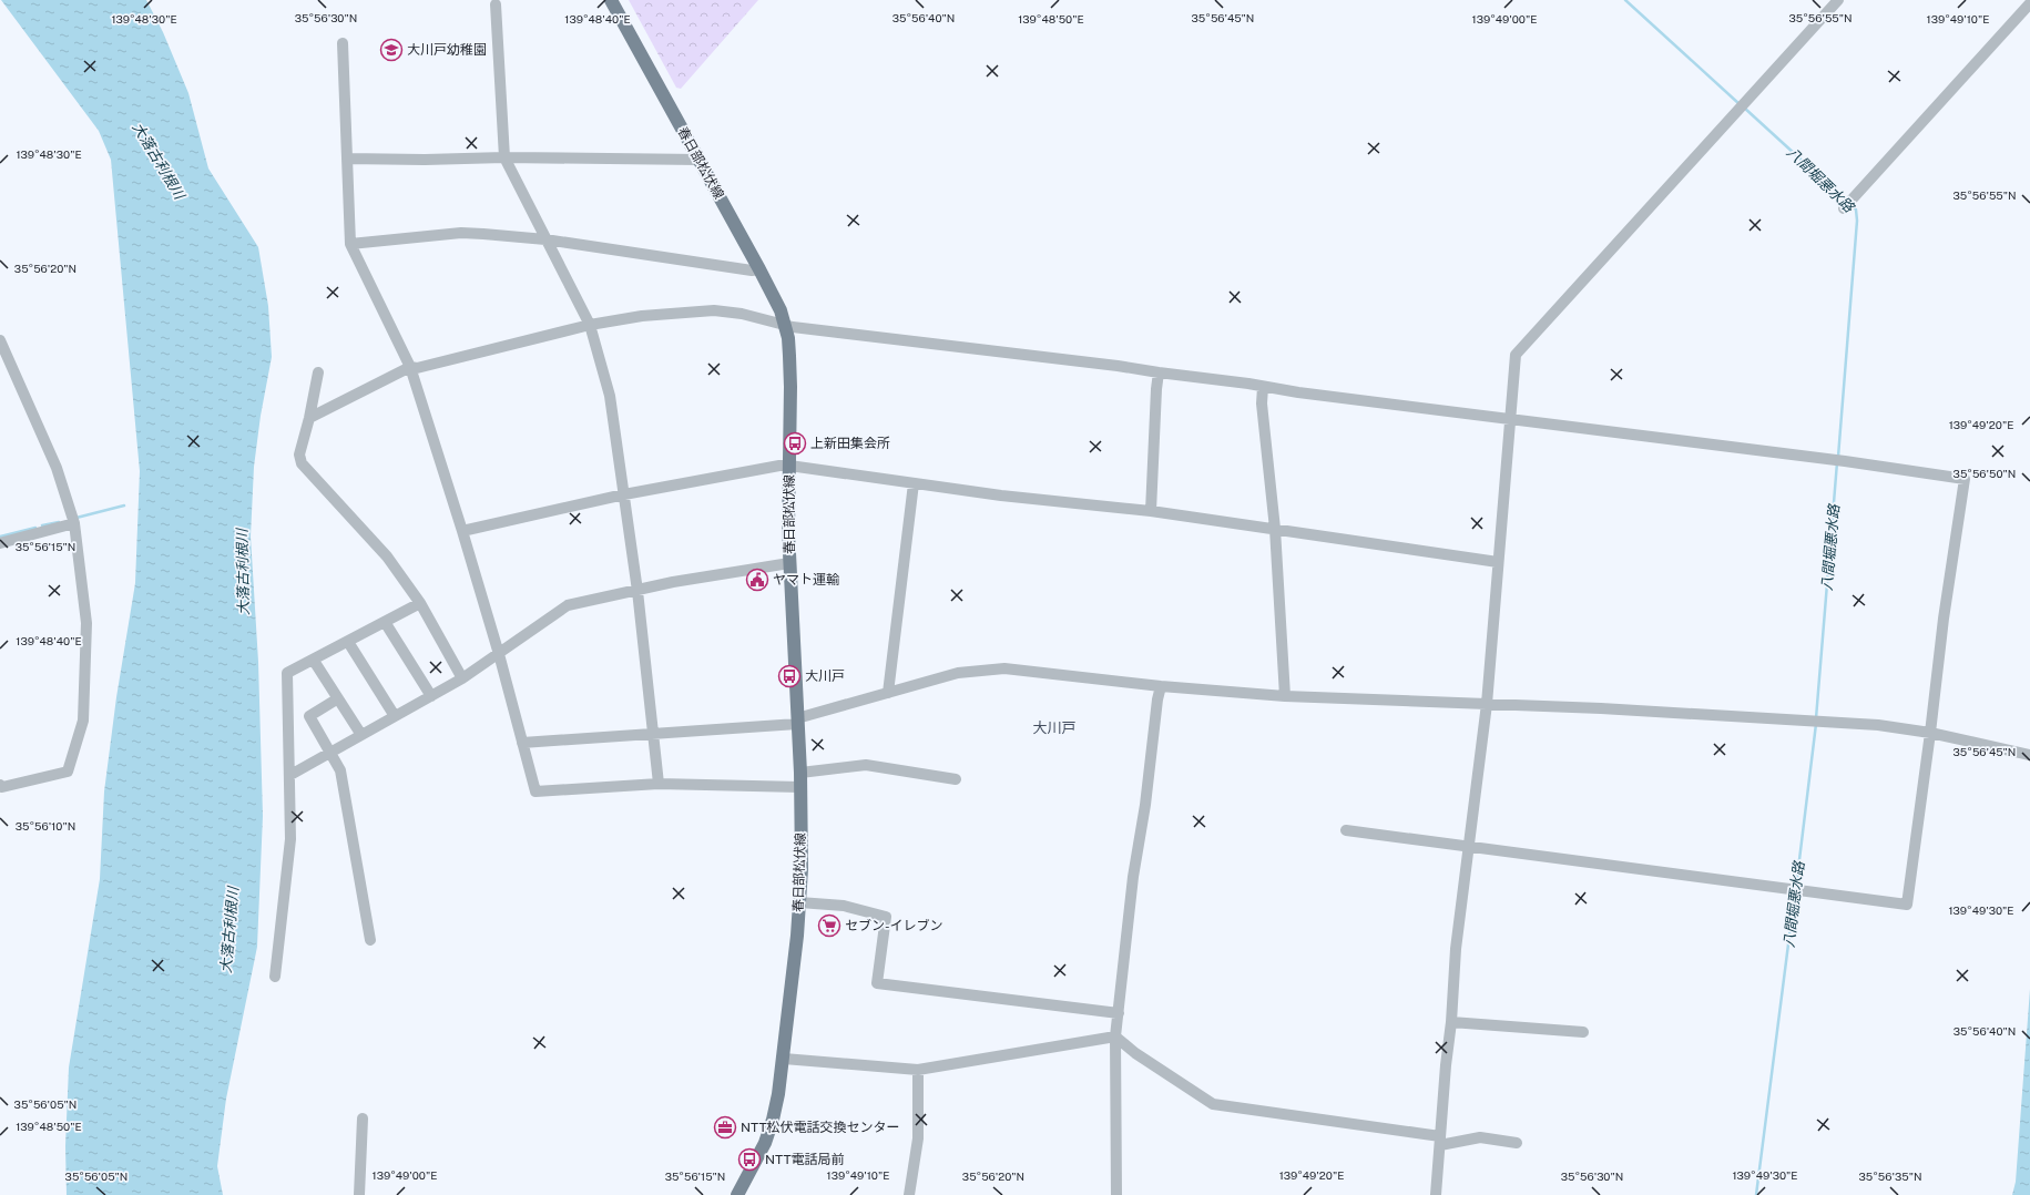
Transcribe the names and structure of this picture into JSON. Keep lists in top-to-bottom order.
{
  "streets": {
    "main road": ["春日部松伏線"]
  },
  "districts": ["大川戸"],
  "water": ["大落古利根川", "八間堀悪水路"],
  "places": {
    "school or university": ["大川戸幼稚園"],
    "bus stop": ["上新田集会所", "大川戸", "NTT電話局前"],
    "public building": ["ヤマト運輸"],
    "supermarket": ["セブン-イレブン"],
    "office": ["NTT松伏電話交換センター"]
  },
  "coordinates": [
    "35°56'30\"N",
    "35°56'40\"N",
    "35°56'45\"N",
    "35°56'55\"N",
    "139°48'30\"E",
    "139°48'40\"E",
    "139°48'50\"E",
    "139°49'00\"E",
    "139°49'10\"E",
    "35°56'20\"N",
    "139°49'20\"E",
    "35°56'50\"N",
    "35°56'15\"N",
    "35°56'10\"N",
    "139°49'30\"E",
    "35°56'05\"N",
    "35°56'35\"N"
  ]
}
